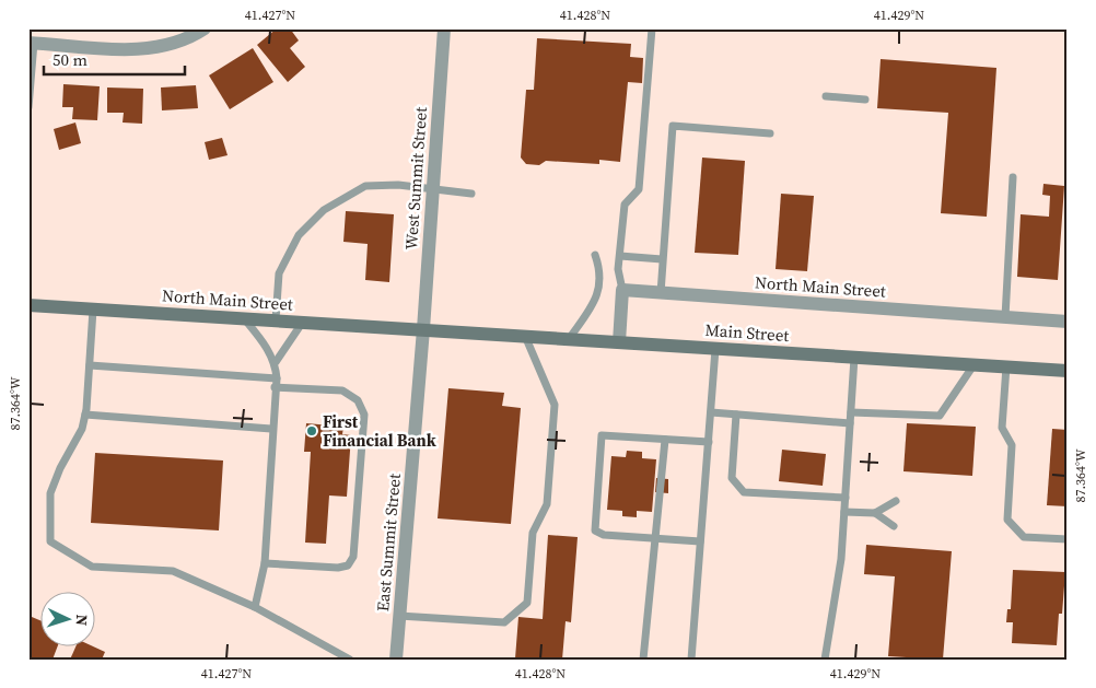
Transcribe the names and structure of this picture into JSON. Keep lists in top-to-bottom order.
{
  "streets": {
    "main road": ["North Main Street", "Main Street"],
    "street": ["West Summit Street", "East Summit Street"]
  },
  "crossings": [
    ["West Summit Street", "North Main Street"],
    ["West Summit Street", "Main Street"],
    ["West Summit Street", "East Summit Street"],
    ["North Main Street", "Main Street"],
    ["North Main Street", "East Summit Street"],
    ["Main Street", "East Summit Street"]
  ],
  "places": ["First Financial Bank"],
  "scale_bar": "50 m",
  "north": "right",
  "coordinates": [
    "41.427°N",
    "41.428°N",
    "41.429°N",
    "87.364°W"
  ]
}
